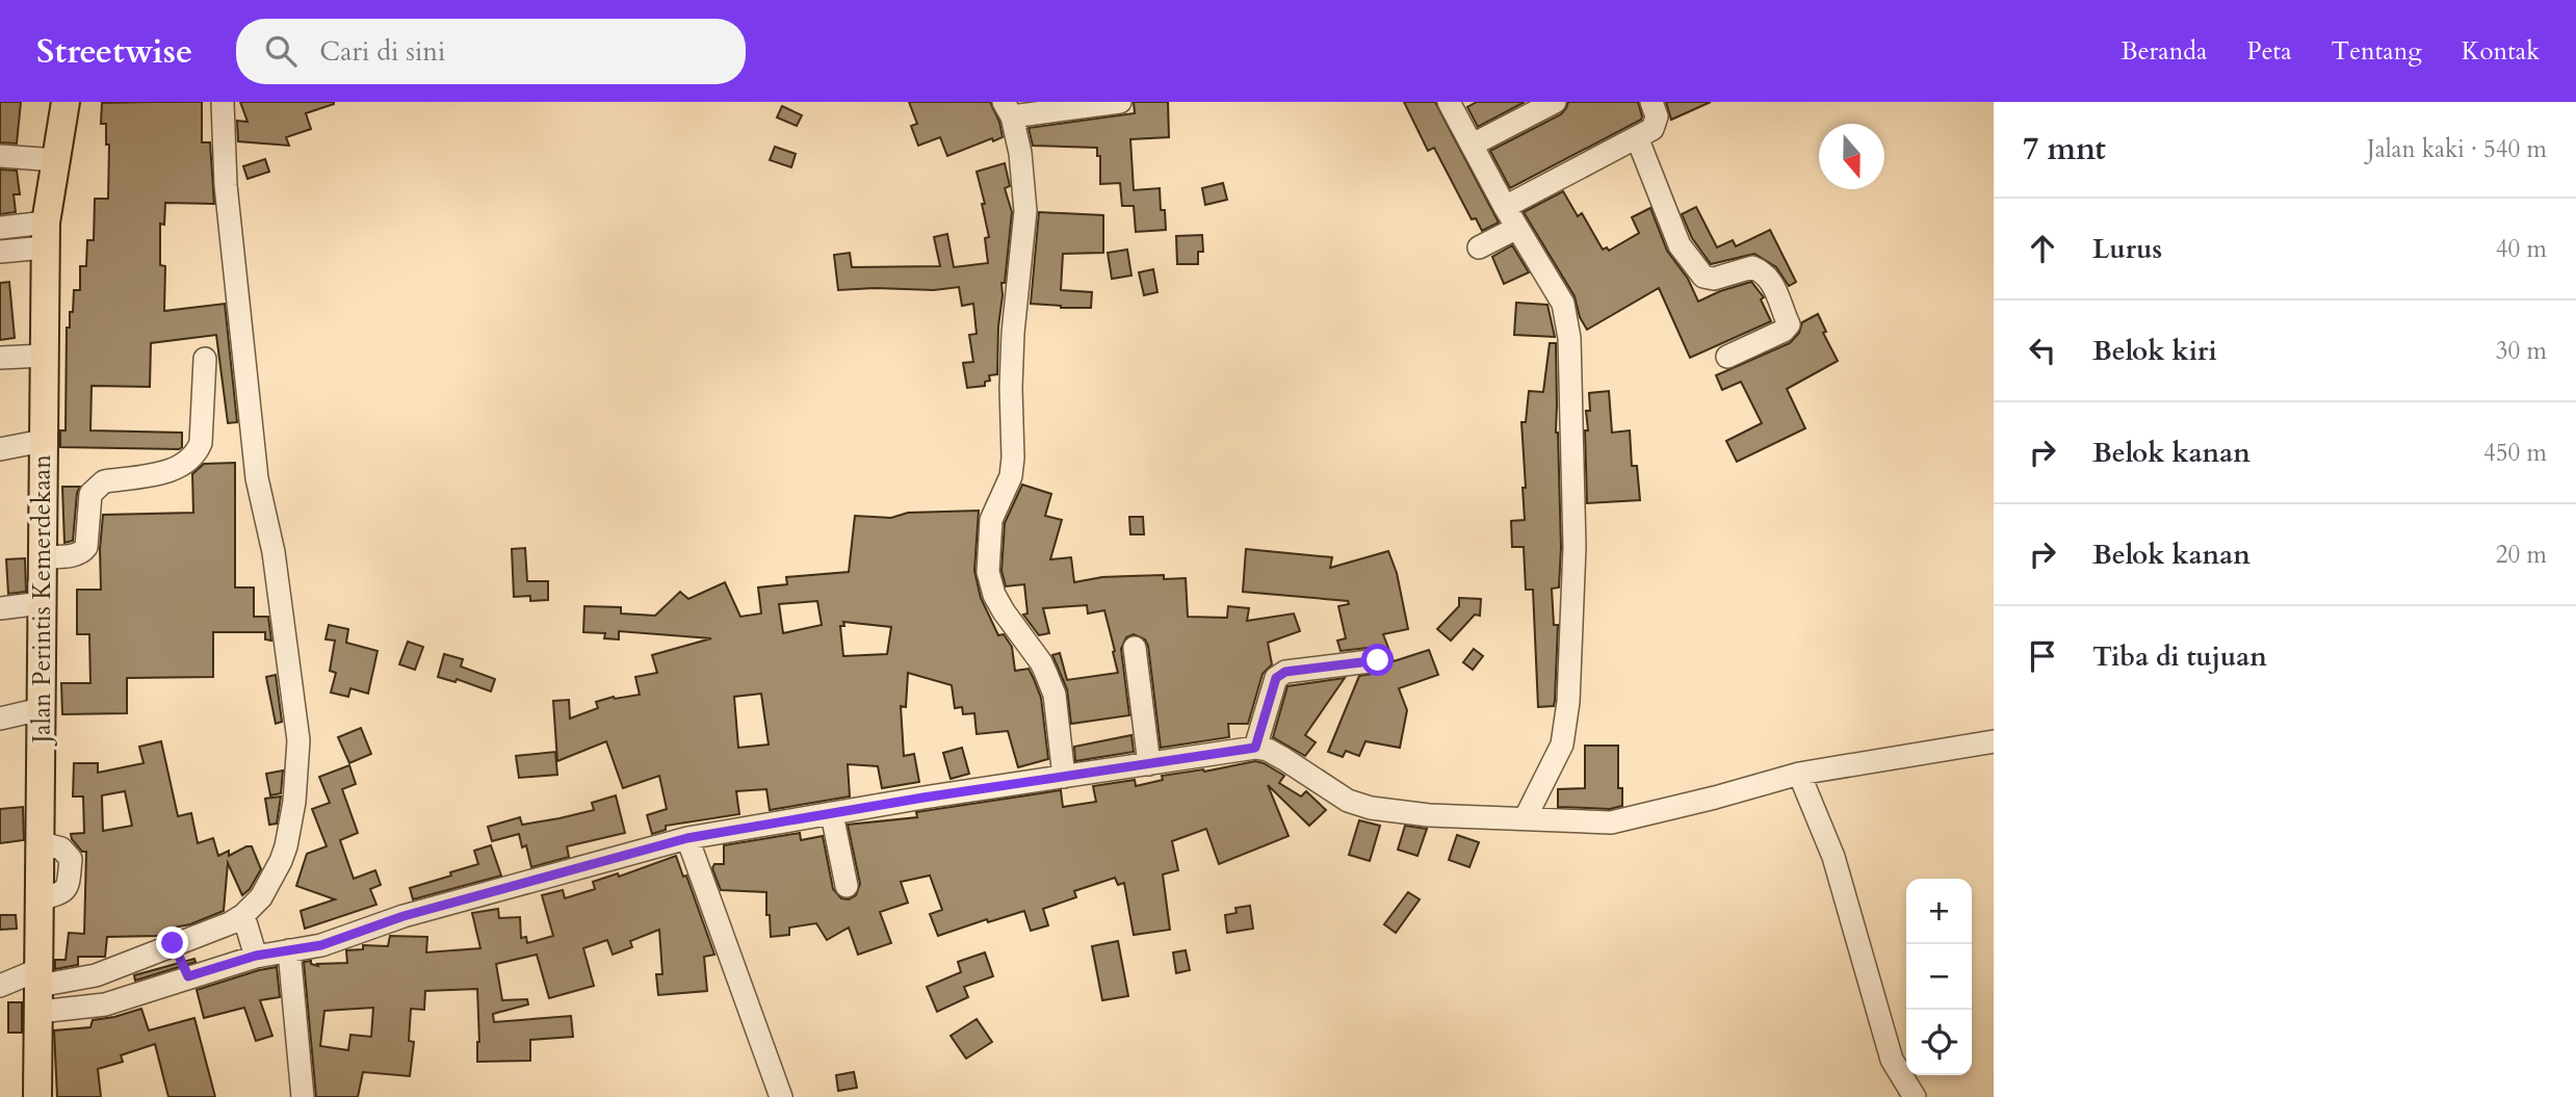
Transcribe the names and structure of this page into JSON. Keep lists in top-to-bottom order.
{
  "streets": {
    "main road": ["Jalan Perintis Kemerdekaan"]
  },
  "north": "bottom",
  "page": {
    "header": "Streetwise",
    "search": "Cari di sini",
    "nav": [
      "Beranda",
      "Peta",
      "Tentang",
      "Kontak"
    ],
    "heading": ["7 mnt", "Jalan kaki · 540 m"],
    "list": [
      ["Lurus", "40 m"],
      ["Belok kiri", "30 m"],
      ["Belok kanan", "450 m"],
      ["Belok kanan", "20 m"],
      "Tiba di tujuan"
    ],
    "map_buttons": ["+", "−"]
  }
}
